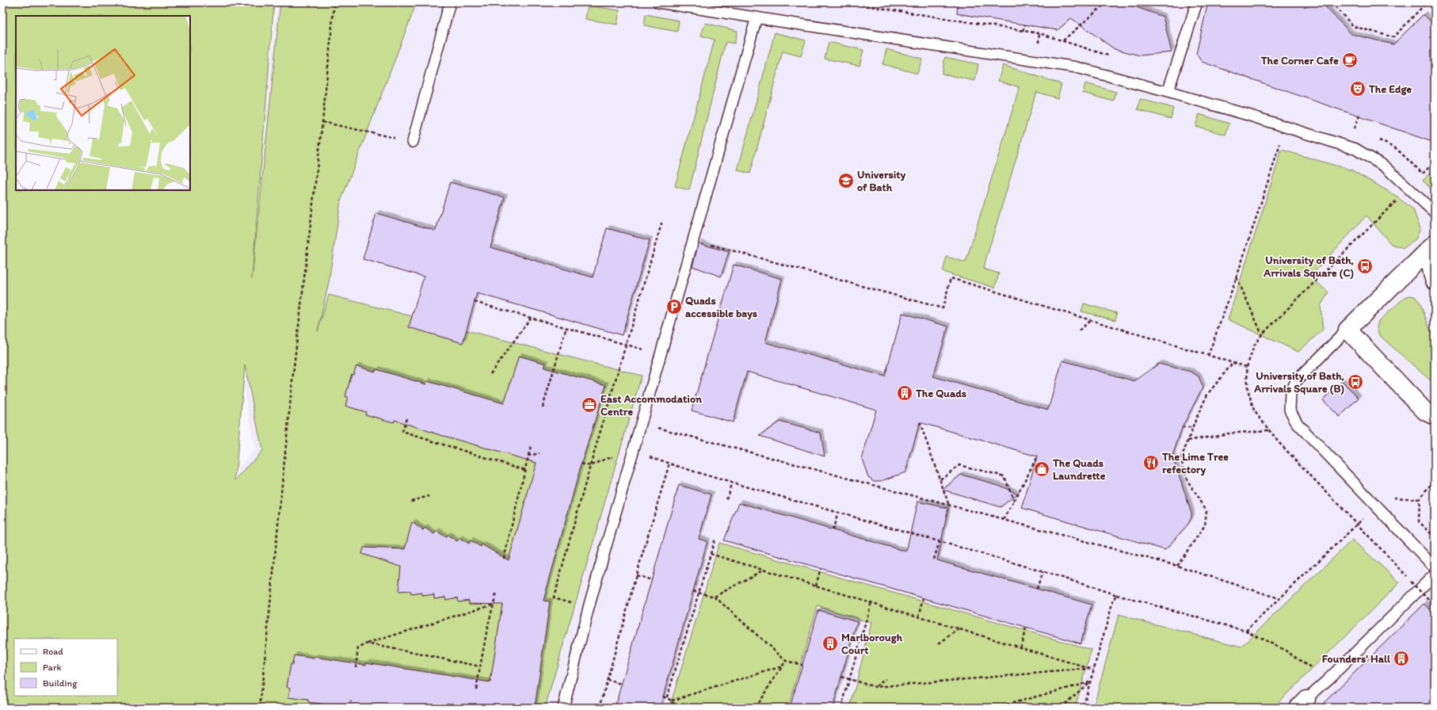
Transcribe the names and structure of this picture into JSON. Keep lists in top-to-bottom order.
{
  "places": {
    "cafe": ["The Corner Cafe"],
    "theatre": ["The Edge"],
    "school or university": ["University of Bath"],
    "bus stop": ["University of Bath, Arrivals Square (C)", "University of Bath, Arrivals Square (B)"],
    "parking": ["Quads accessible bays"],
    "building": ["The Quads", "Marlborough Court", "Founders' Hall"],
    "office": ["East Accommodation Centre"],
    "restaurant": ["The Lime Tree refectory"],
    "shop": ["The Quads Laundrette"]
  },
  "legend": ["Road", "Park", "Building"]
}
